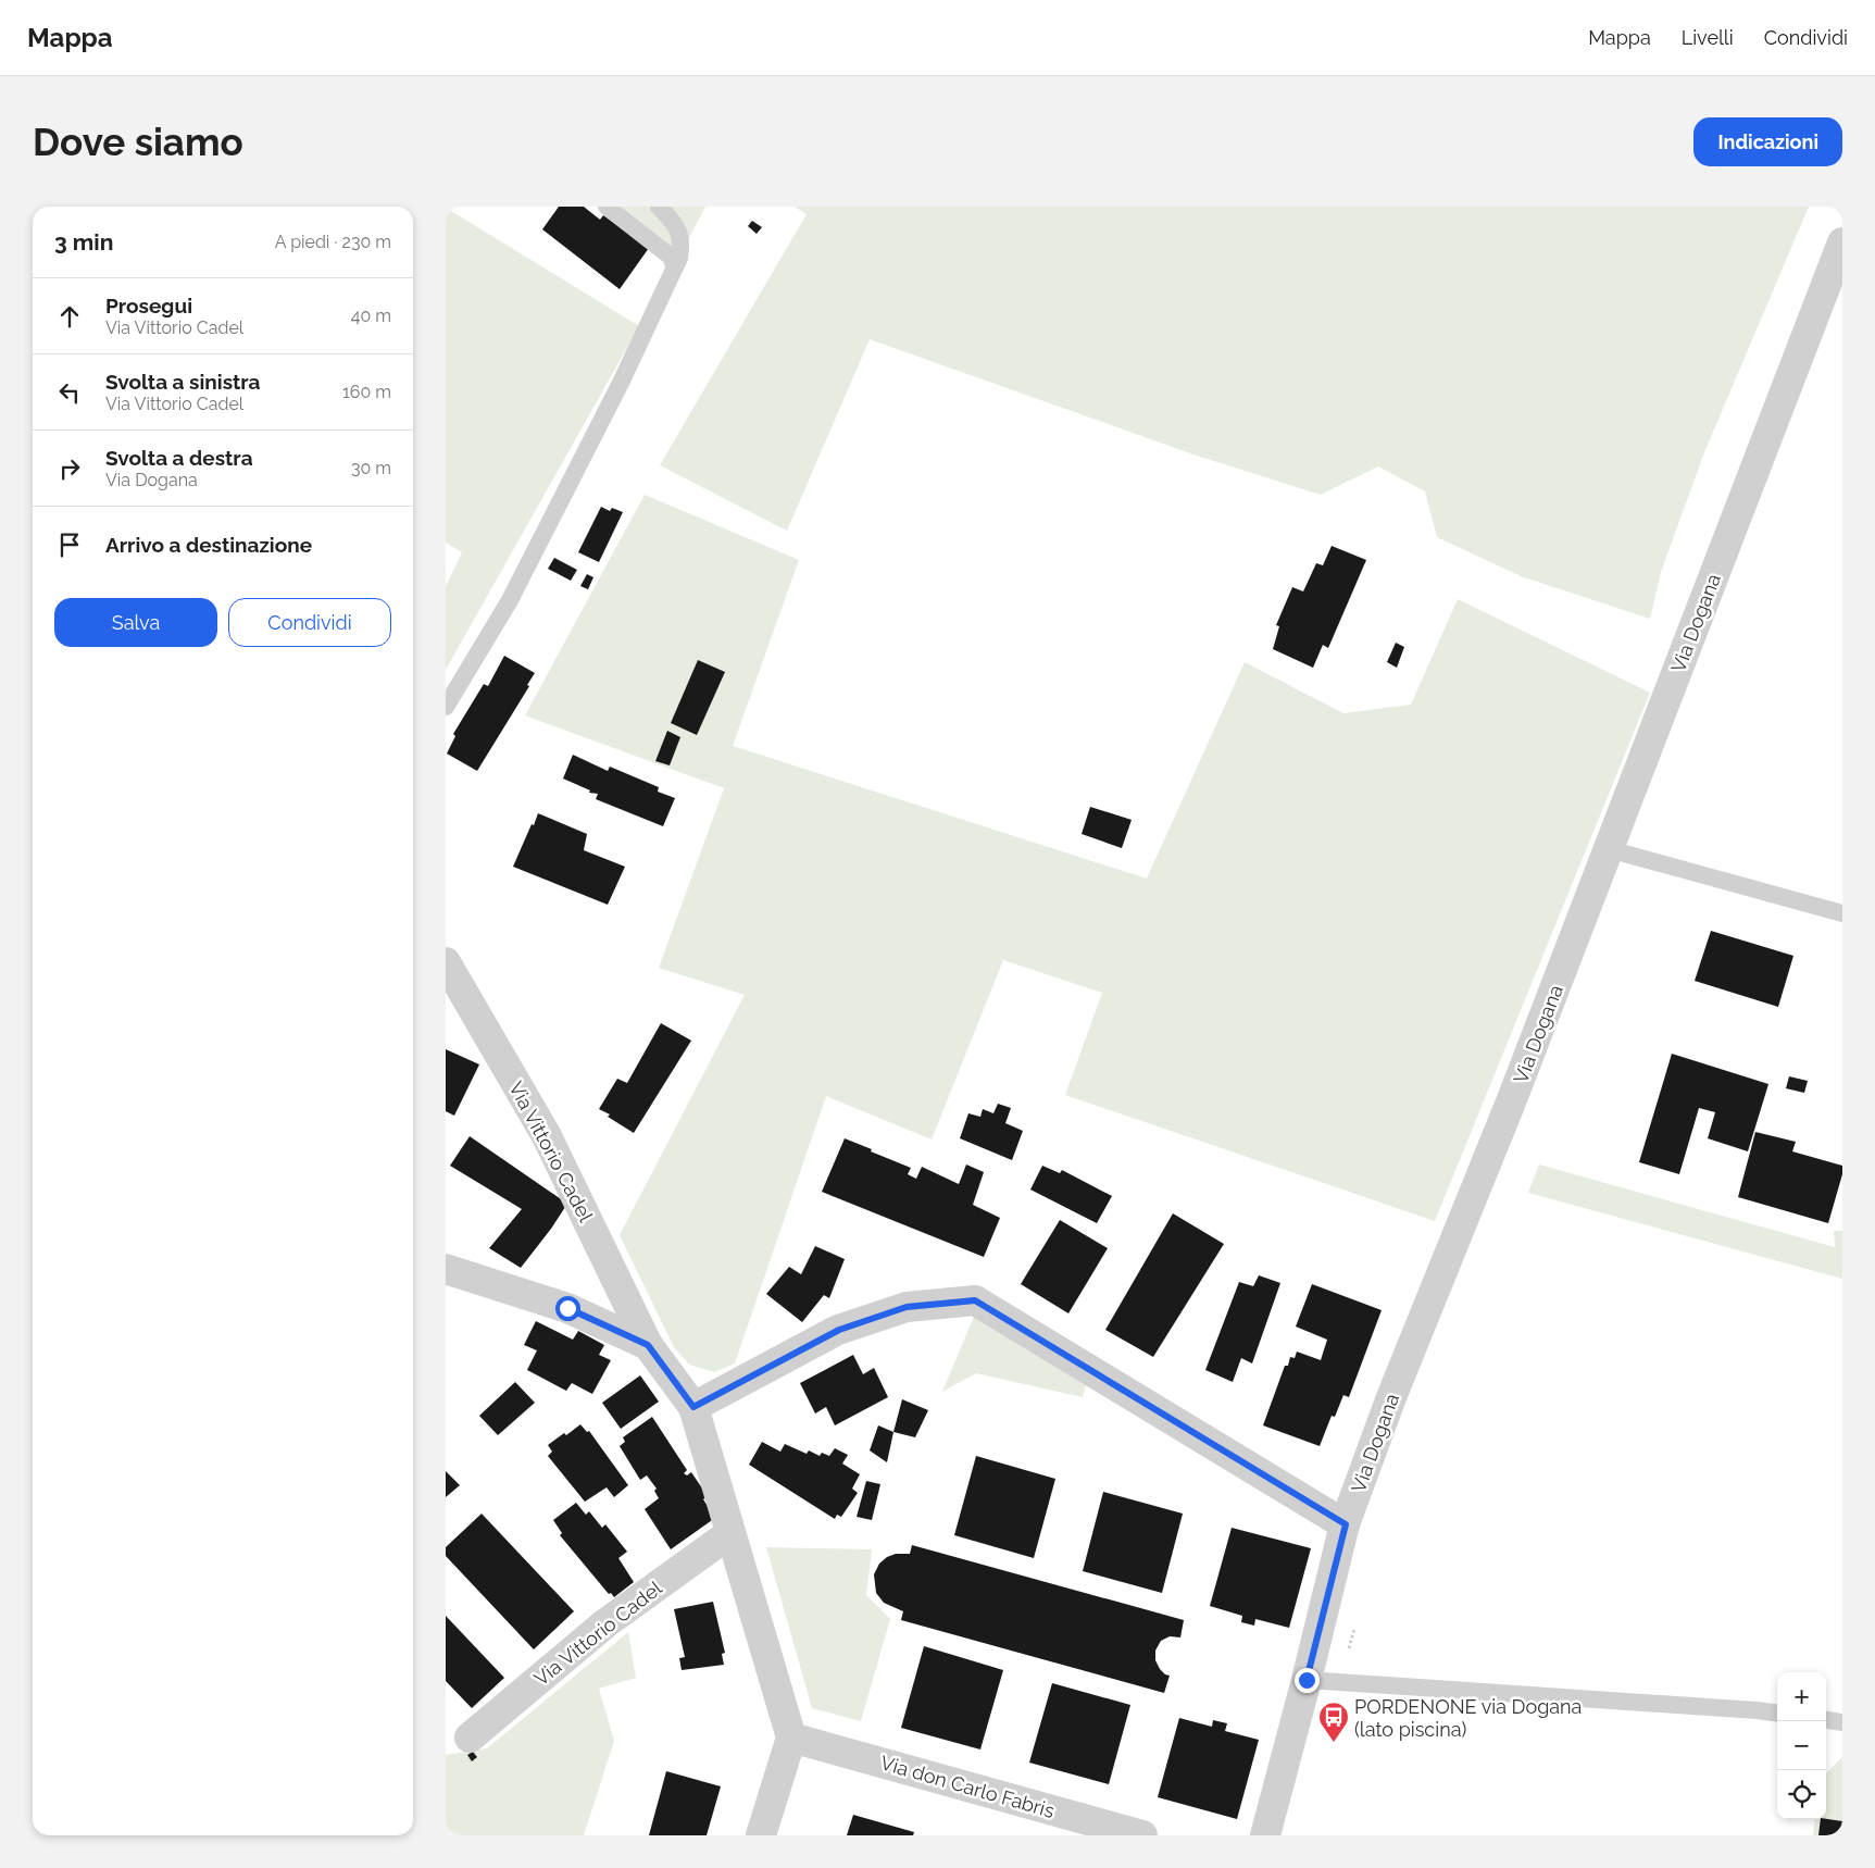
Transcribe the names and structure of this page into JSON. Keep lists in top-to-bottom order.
{
  "streets": {
    "street": ["Via Dogana", "Via Vittorio Cadel", "Via don Carlo Fabris"]
  },
  "crossings": [
    ["Via Vittorio Cadel", "Via don Carlo Fabris"]
  ],
  "places": {
    "bus stop": ["PORDENONE via Dogana (lato piscina)"]
  },
  "page": {
    "header": "Mappa",
    "nav": ["Mappa", "Livelli", "Condividi"],
    "buttons": [
      "Indicazioni",
      ["Salva", "Condividi"]
    ],
    "title": "Dove siamo",
    "heading": ["3 min", "A piedi · 230 m"],
    "list": [
      ["Prosegui", "Via Vittorio Cadel", "40 m"],
      ["Svolta a sinistra", "Via Vittorio Cadel", "160 m"],
      ["Svolta a destra", "Via Dogana", "30 m"],
      "Arrivo a destinazione"
    ],
    "map_buttons": ["+", "−"]
  }
}
